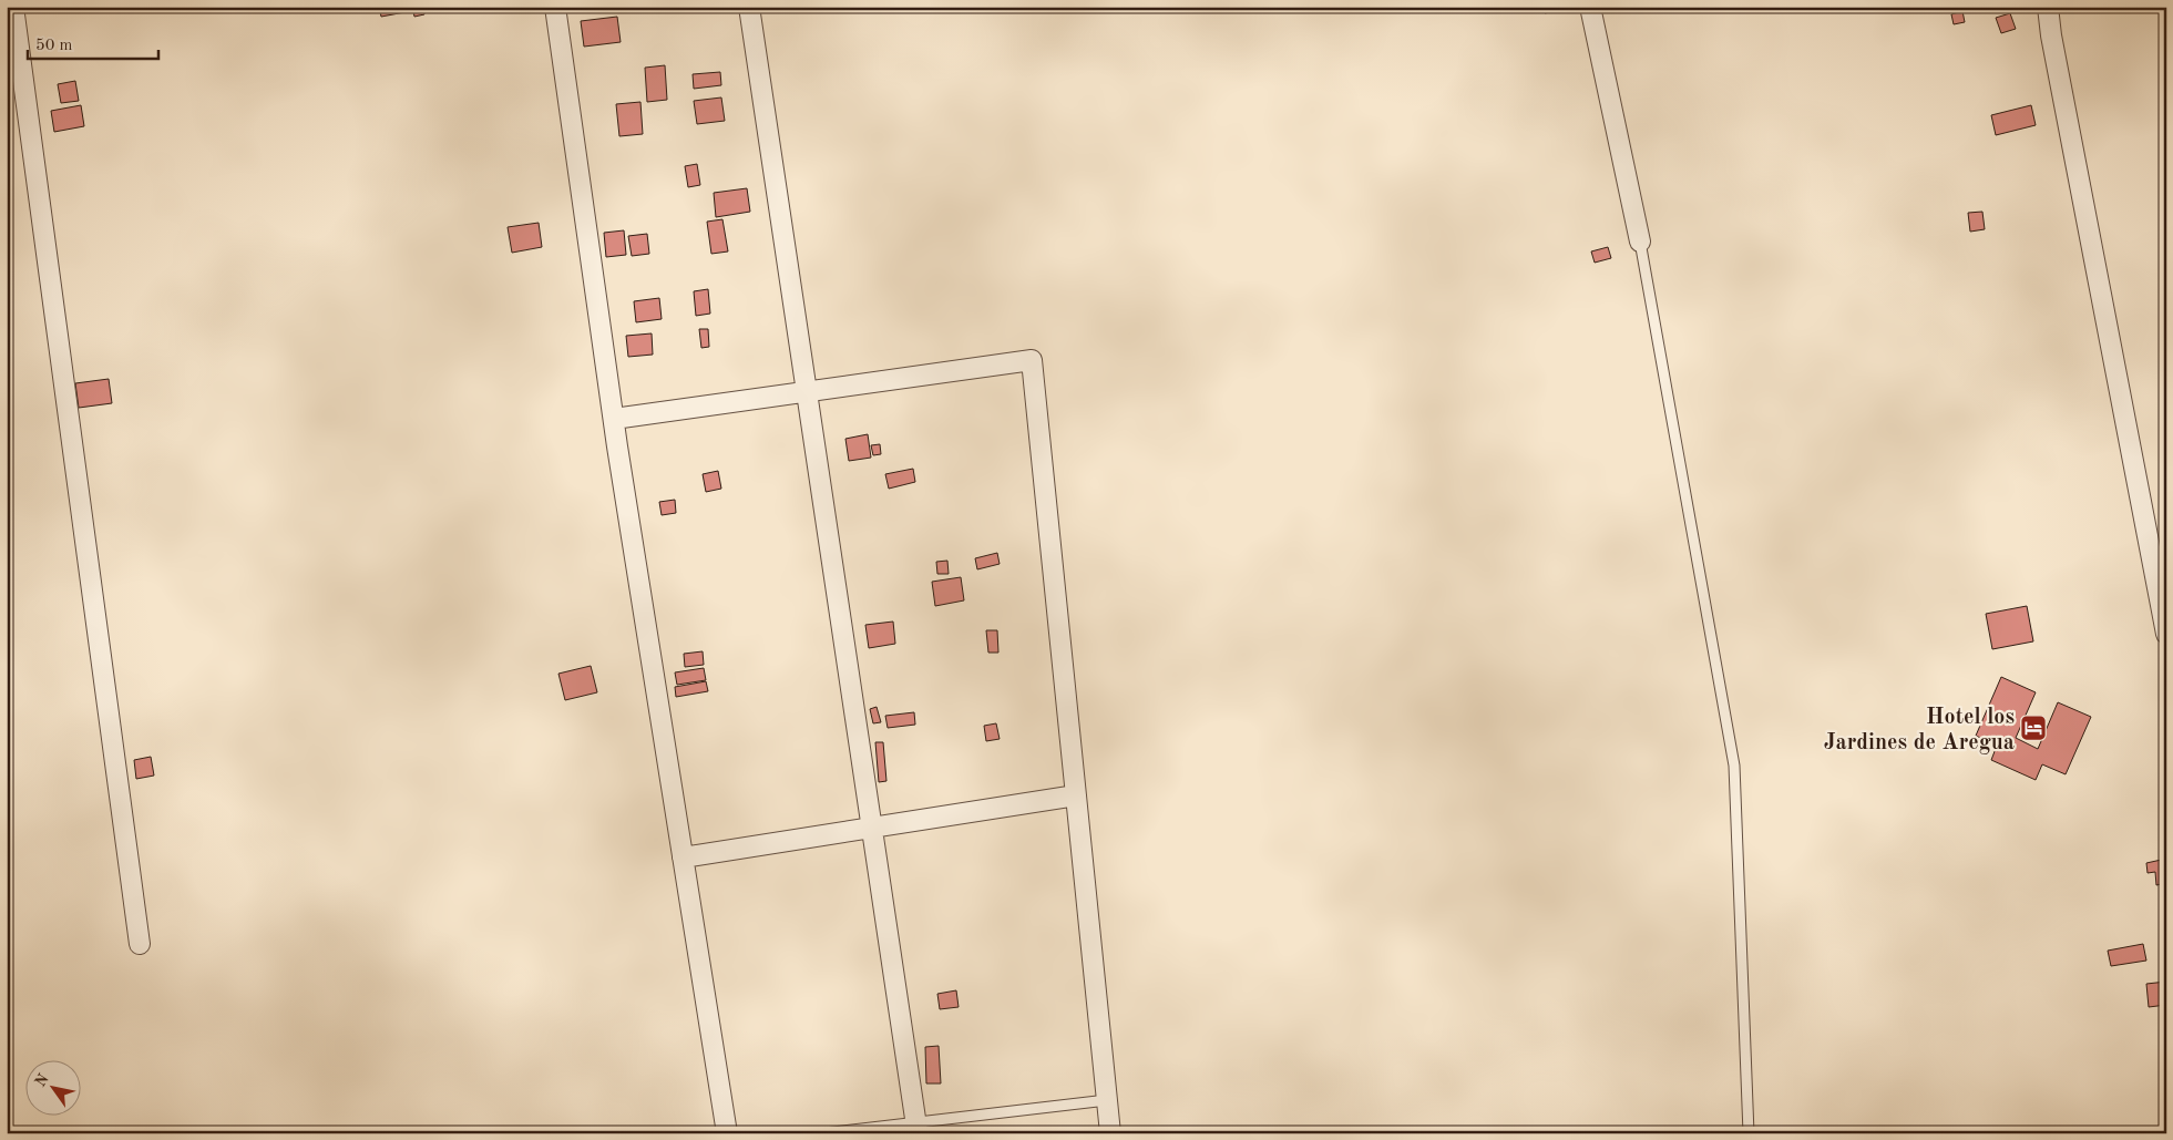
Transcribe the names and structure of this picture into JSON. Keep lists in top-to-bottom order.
{
  "places": {
    "hotel": ["Hotel los Jardines de Aregua"]
  },
  "scale_bar": "50 m",
  "north": "top left"
}
